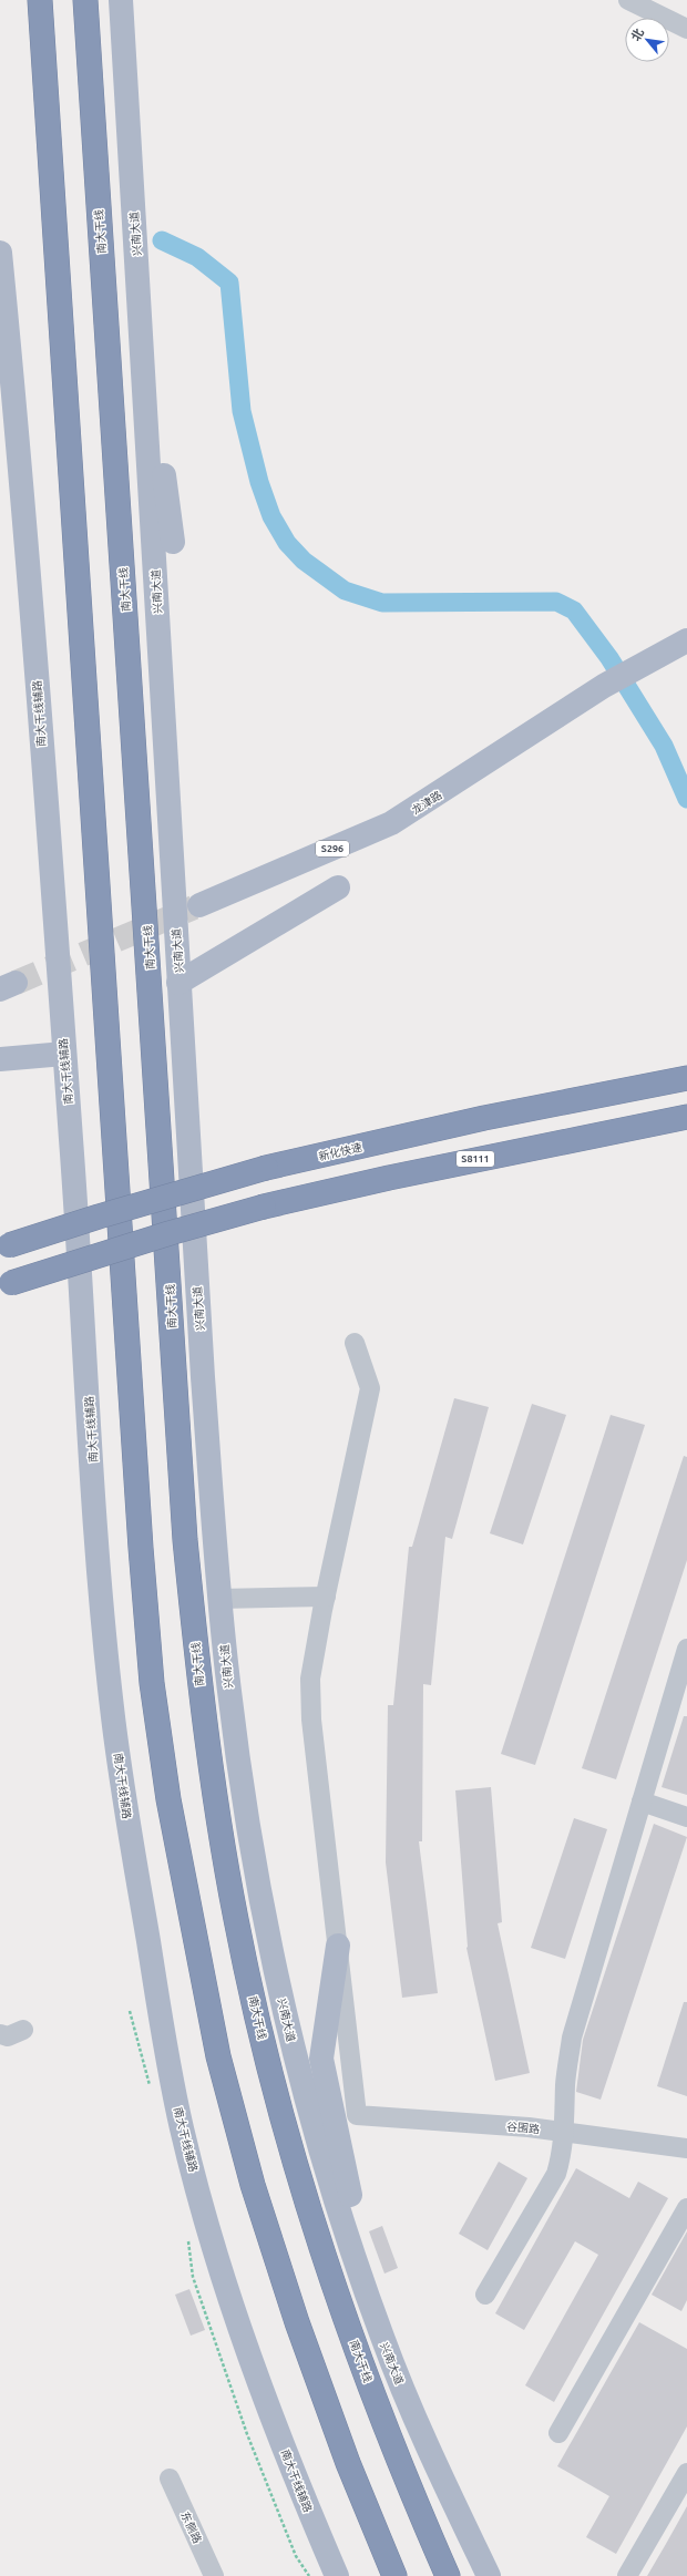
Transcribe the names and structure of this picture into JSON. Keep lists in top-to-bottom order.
{
  "streets": {
    "highway": ["南大干线", "新化快速", "S8111"],
    "main road": [
      "兴南大道",
      "南大干线辅路",
      "龙津路",
      "S296"
    ],
    "street": ["谷围路", "东侧路"]
  },
  "north": "top left"
}
